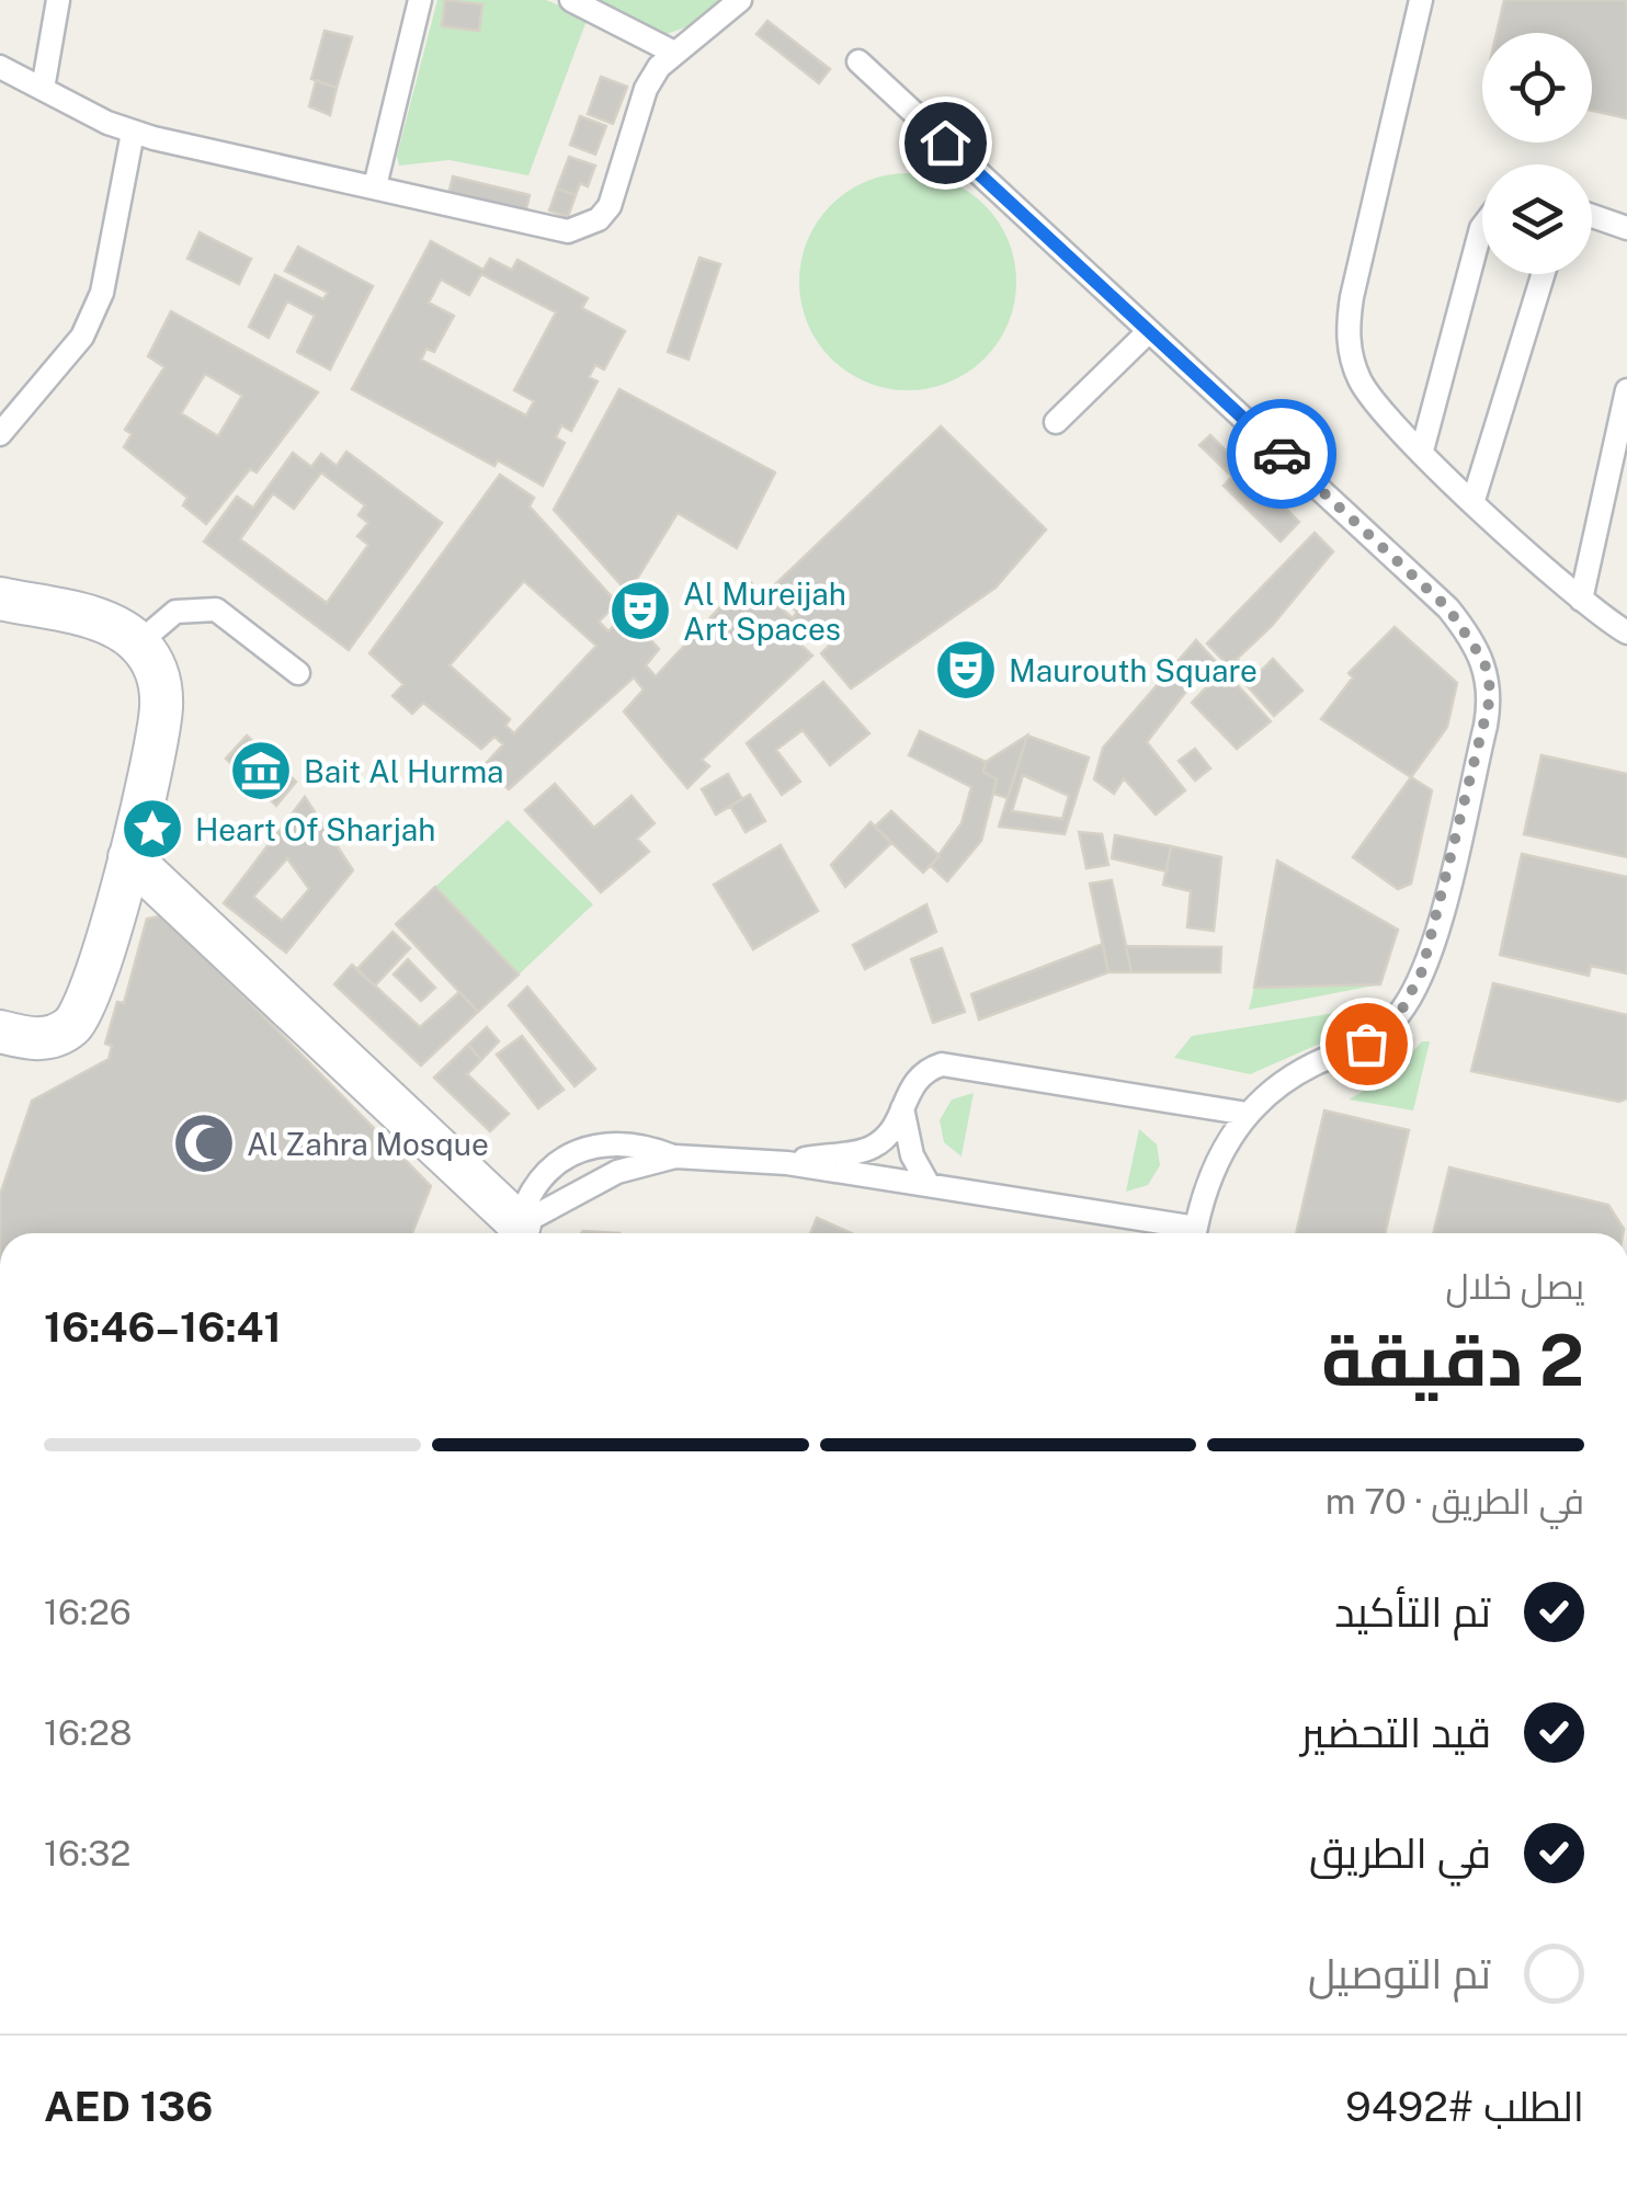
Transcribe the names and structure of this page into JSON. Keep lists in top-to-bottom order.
{
  "places": {
    "theatre": ["Al Mureijah Art Spaces", "Maurouth Square"],
    "museum": ["Bait Al Hurma"],
    "place": ["Heart Of Sharjah"],
    "mosque": ["Al Zahra Mosque"]
  },
  "page": {
    "heading": ["2 دقيقة", "يصل خلال", "16:41–16:46"],
    "panel": ["الطلب #9492", "AED 136"],
    "bar": "في الطريق · 70 m",
    "list": [
      ["تم التأكيد", "16:26"],
      ["قيد التحضير", "16:28"],
      ["في الطريق", "16:32"],
      "تم التوصيل"
    ]
  }
}
